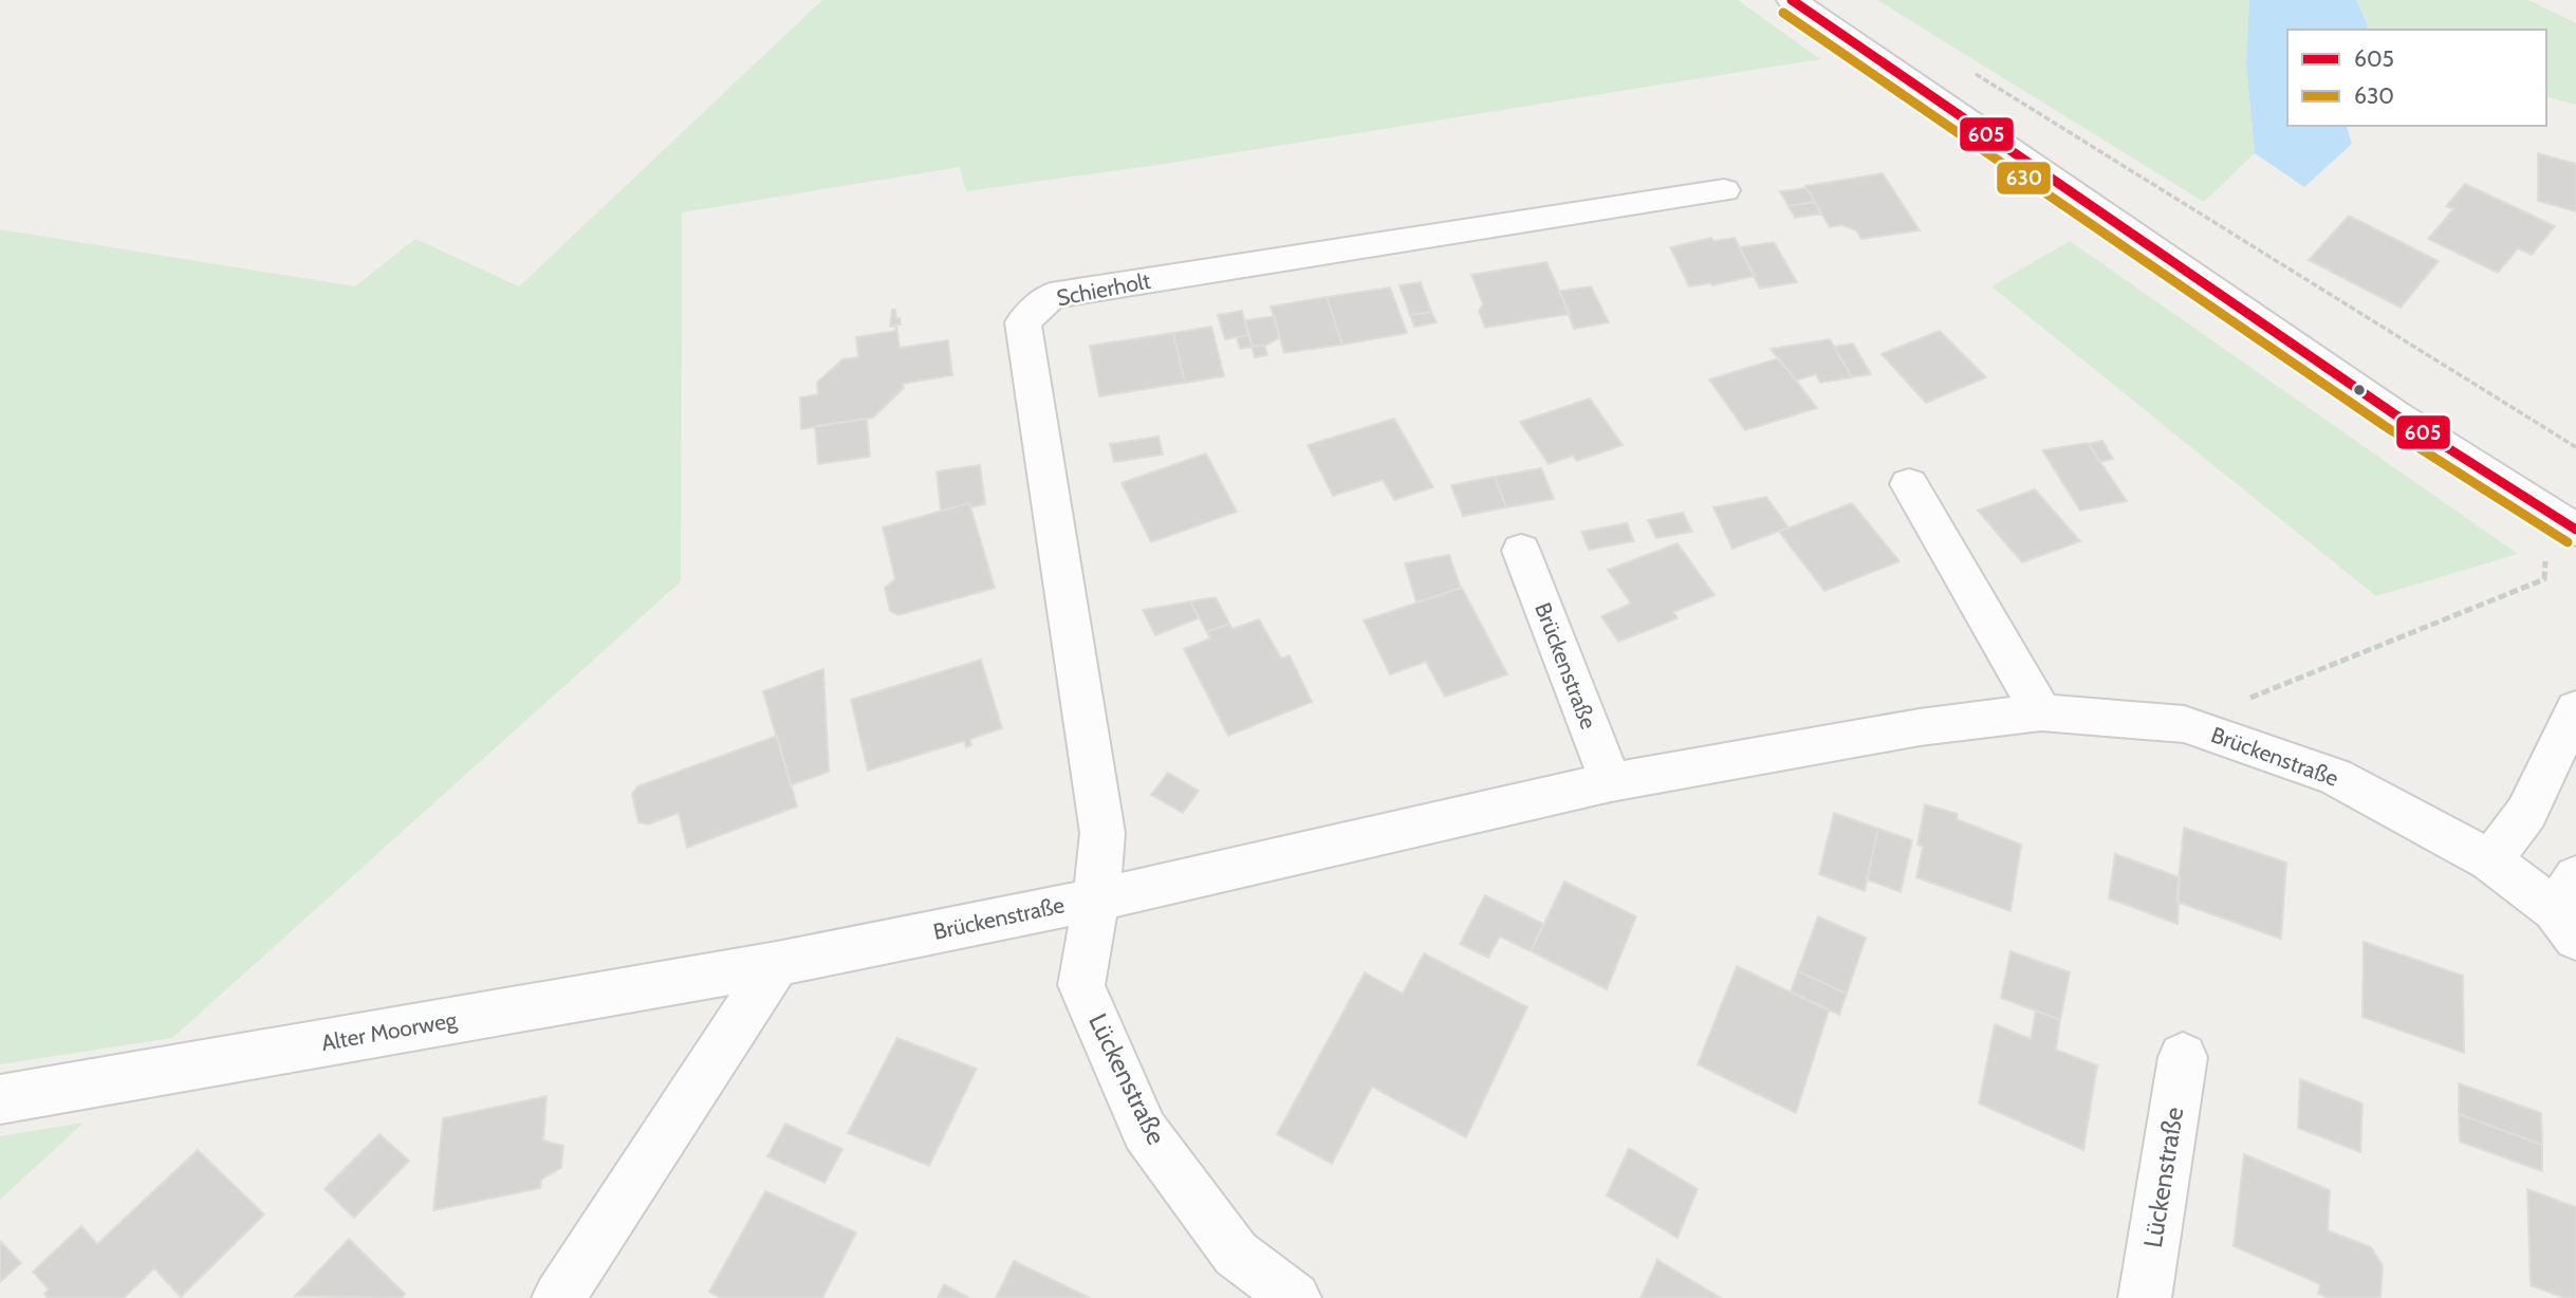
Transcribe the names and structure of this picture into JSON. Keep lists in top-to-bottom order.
{
  "streets": {
    "street": [
      "Schierholt",
      "Brückenstraße",
      "Alter Moorweg",
      "Lückenstraße"
    ]
  },
  "crossings": [
    ["Schierholt", "Brückenstraße"],
    ["Schierholt", "Lückenstraße"],
    ["Brückenstraße", "Alter Moorweg"],
    ["Brückenstraße", "Lückenstraße"]
  ],
  "lines": ["transit line 605", "transit line 630"],
  "legend": ["605", "630"]
}
